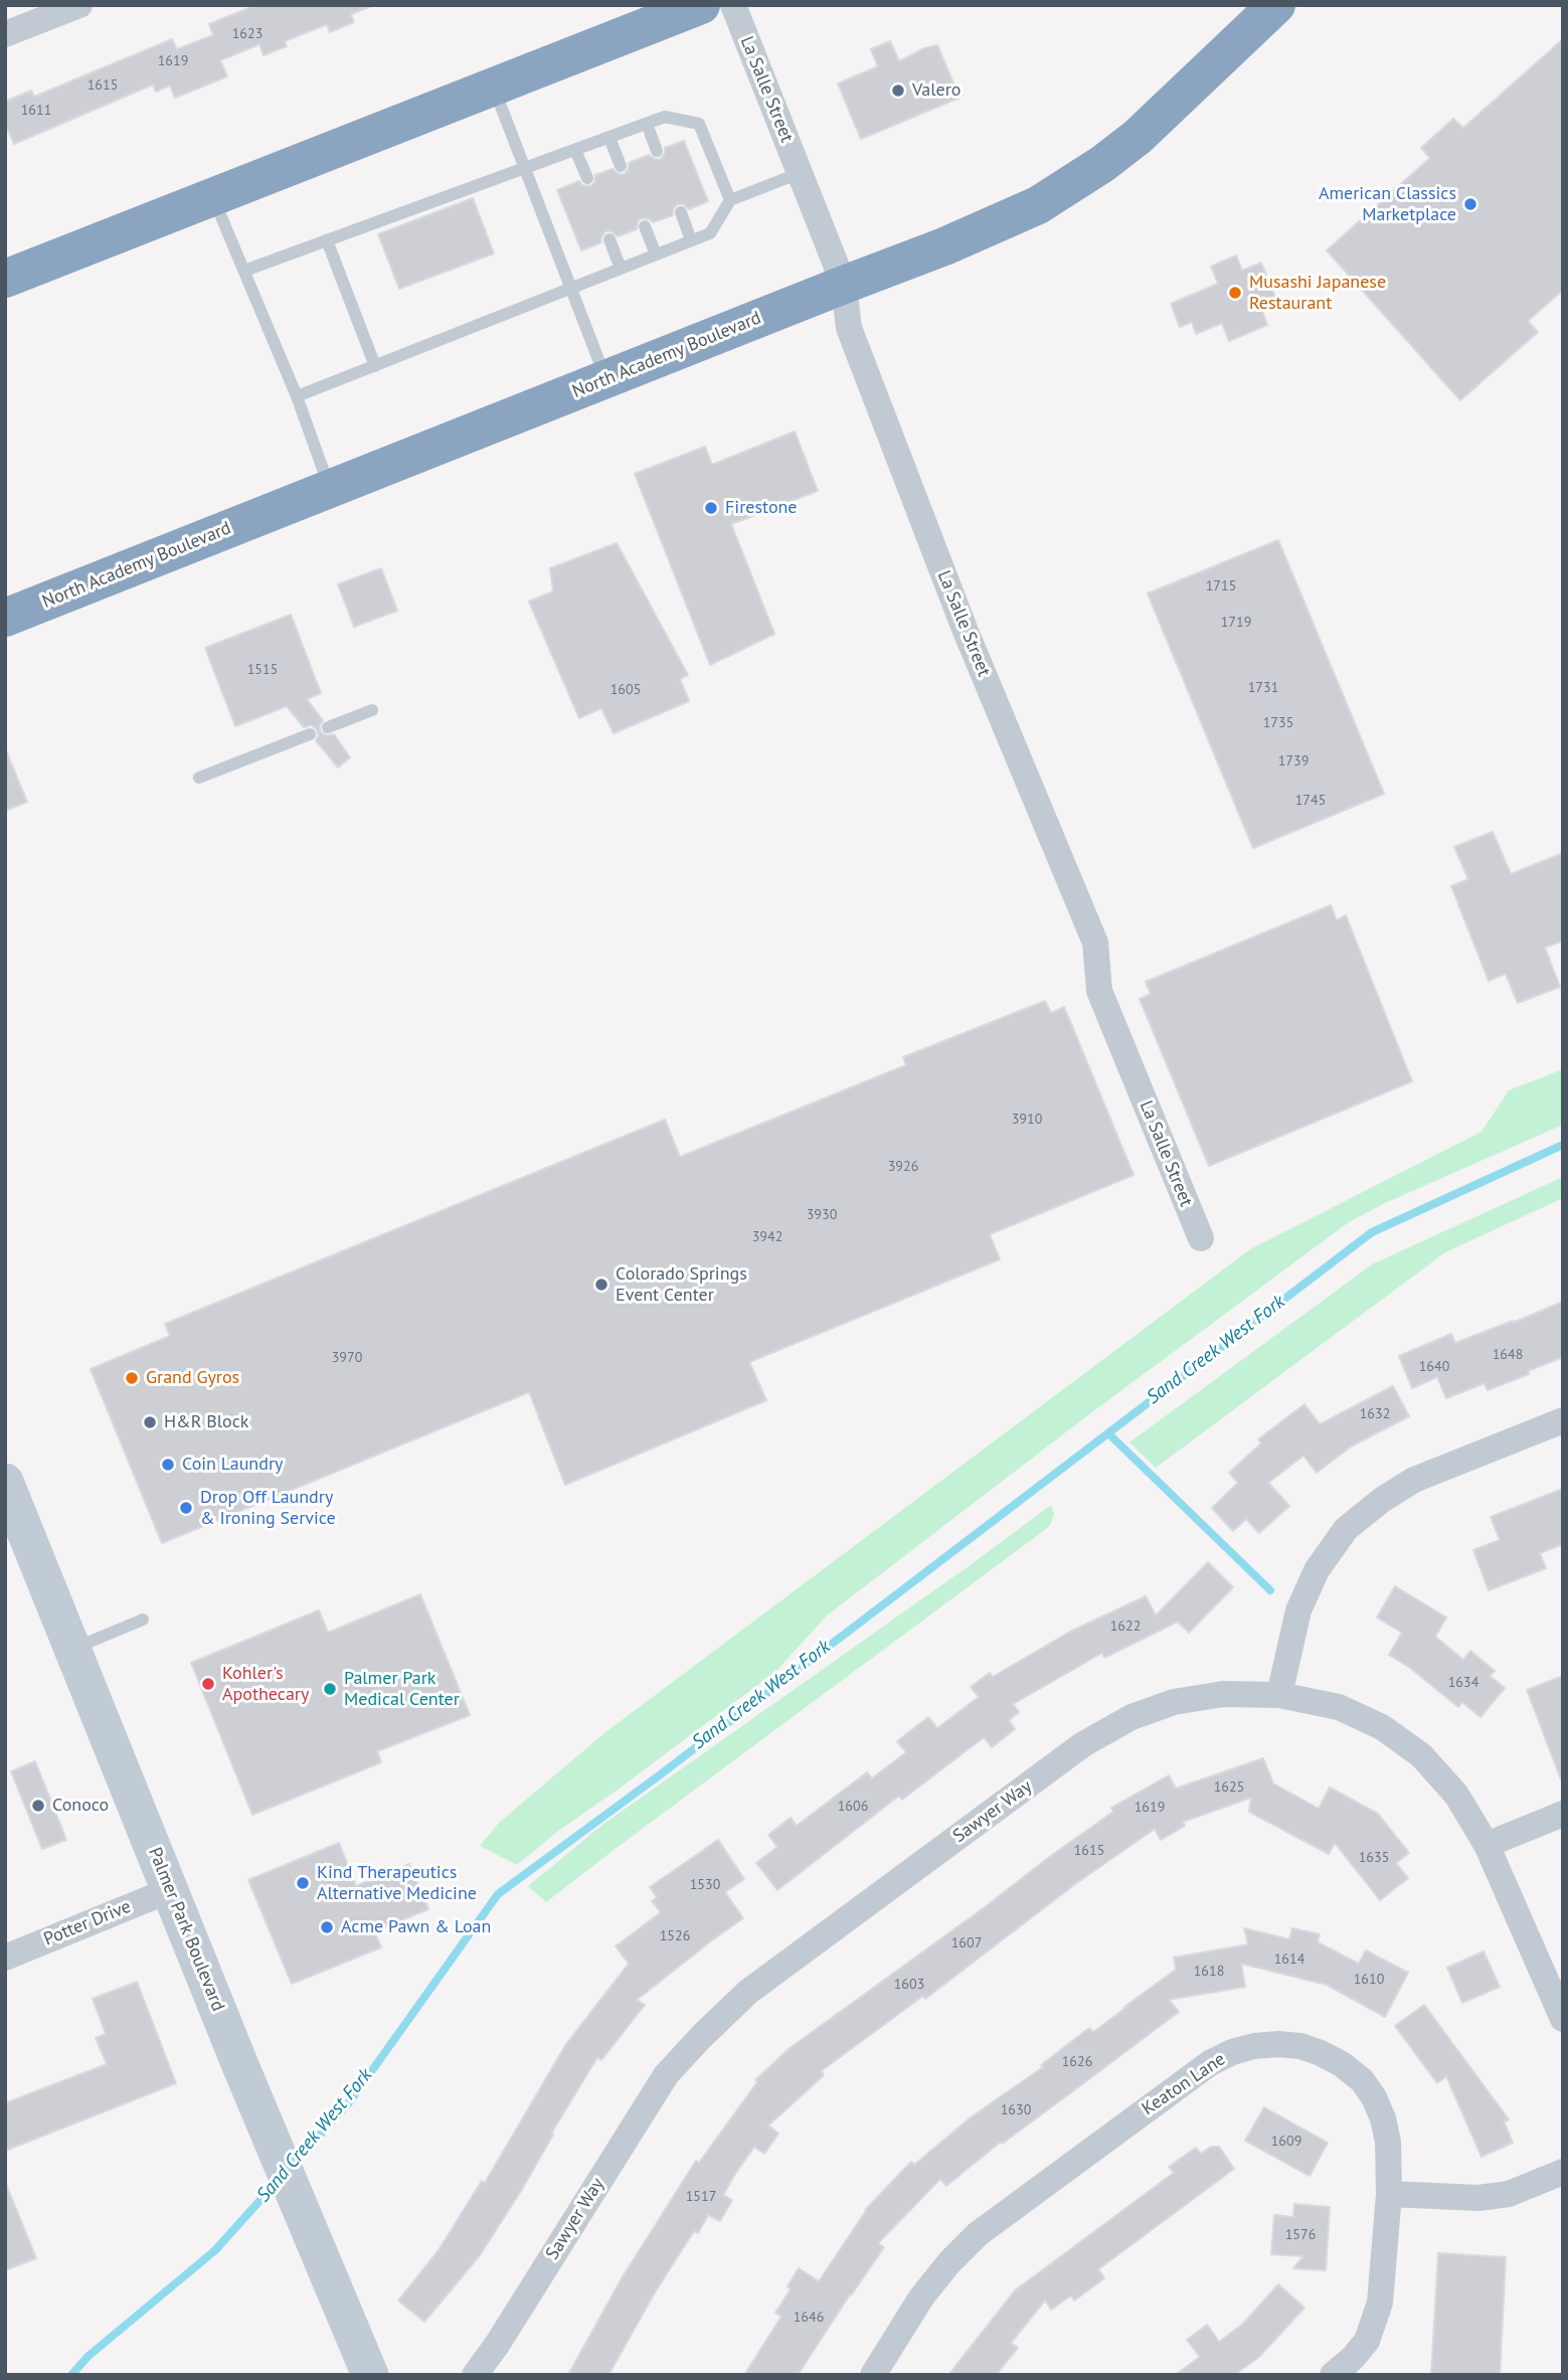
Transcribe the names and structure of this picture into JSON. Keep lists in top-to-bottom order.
{
  "streets": {
    "highway": ["North Academy Boulevard"],
    "main road": ["Palmer Park Boulevard"],
    "street": [
      "La Salle Street",
      "Sawyer Way",
      "Potter Drive",
      "Keaton Lane"
    ]
  },
  "crossings": [
    ["La Salle Street", "North Academy Boulevard"],
    ["Potter Drive", "Palmer Park Boulevard"]
  ],
  "water": ["Sand Creek West Fork"],
  "places": [
    "Valero",
    "American Classics Marketplace",
    "Musashi Japanese Restaurant",
    "Firestone",
    "Colorado Springs Event Center",
    "Grand Gyros",
    "H&R Block",
    "Coin Laundry",
    "Drop Off Laundry & Ironing Service",
    "Kohler's Apothecary",
    "Palmer Park Medical Center",
    "Conoco",
    "Kind Therapeutics Alternative Medicine",
    "Acme Pawn & Loan"
  ],
  "house_numbers": [
    "1623",
    "1619",
    "1615",
    "1611",
    "1715",
    "1719",
    "1515",
    "1731",
    "1605",
    "1735",
    "1739",
    "1745",
    "3910",
    "3926",
    "3930",
    "3942",
    "1648",
    "3970",
    "1640",
    "1632",
    "1622",
    "1634",
    "1625",
    "1606",
    "1619",
    "1615",
    "1635",
    "1530",
    "1526",
    "1607",
    "1614",
    "1618",
    "1610",
    "1603",
    "1626",
    "1630",
    "1609",
    "1517",
    "1576",
    "1646"
  ]
}
